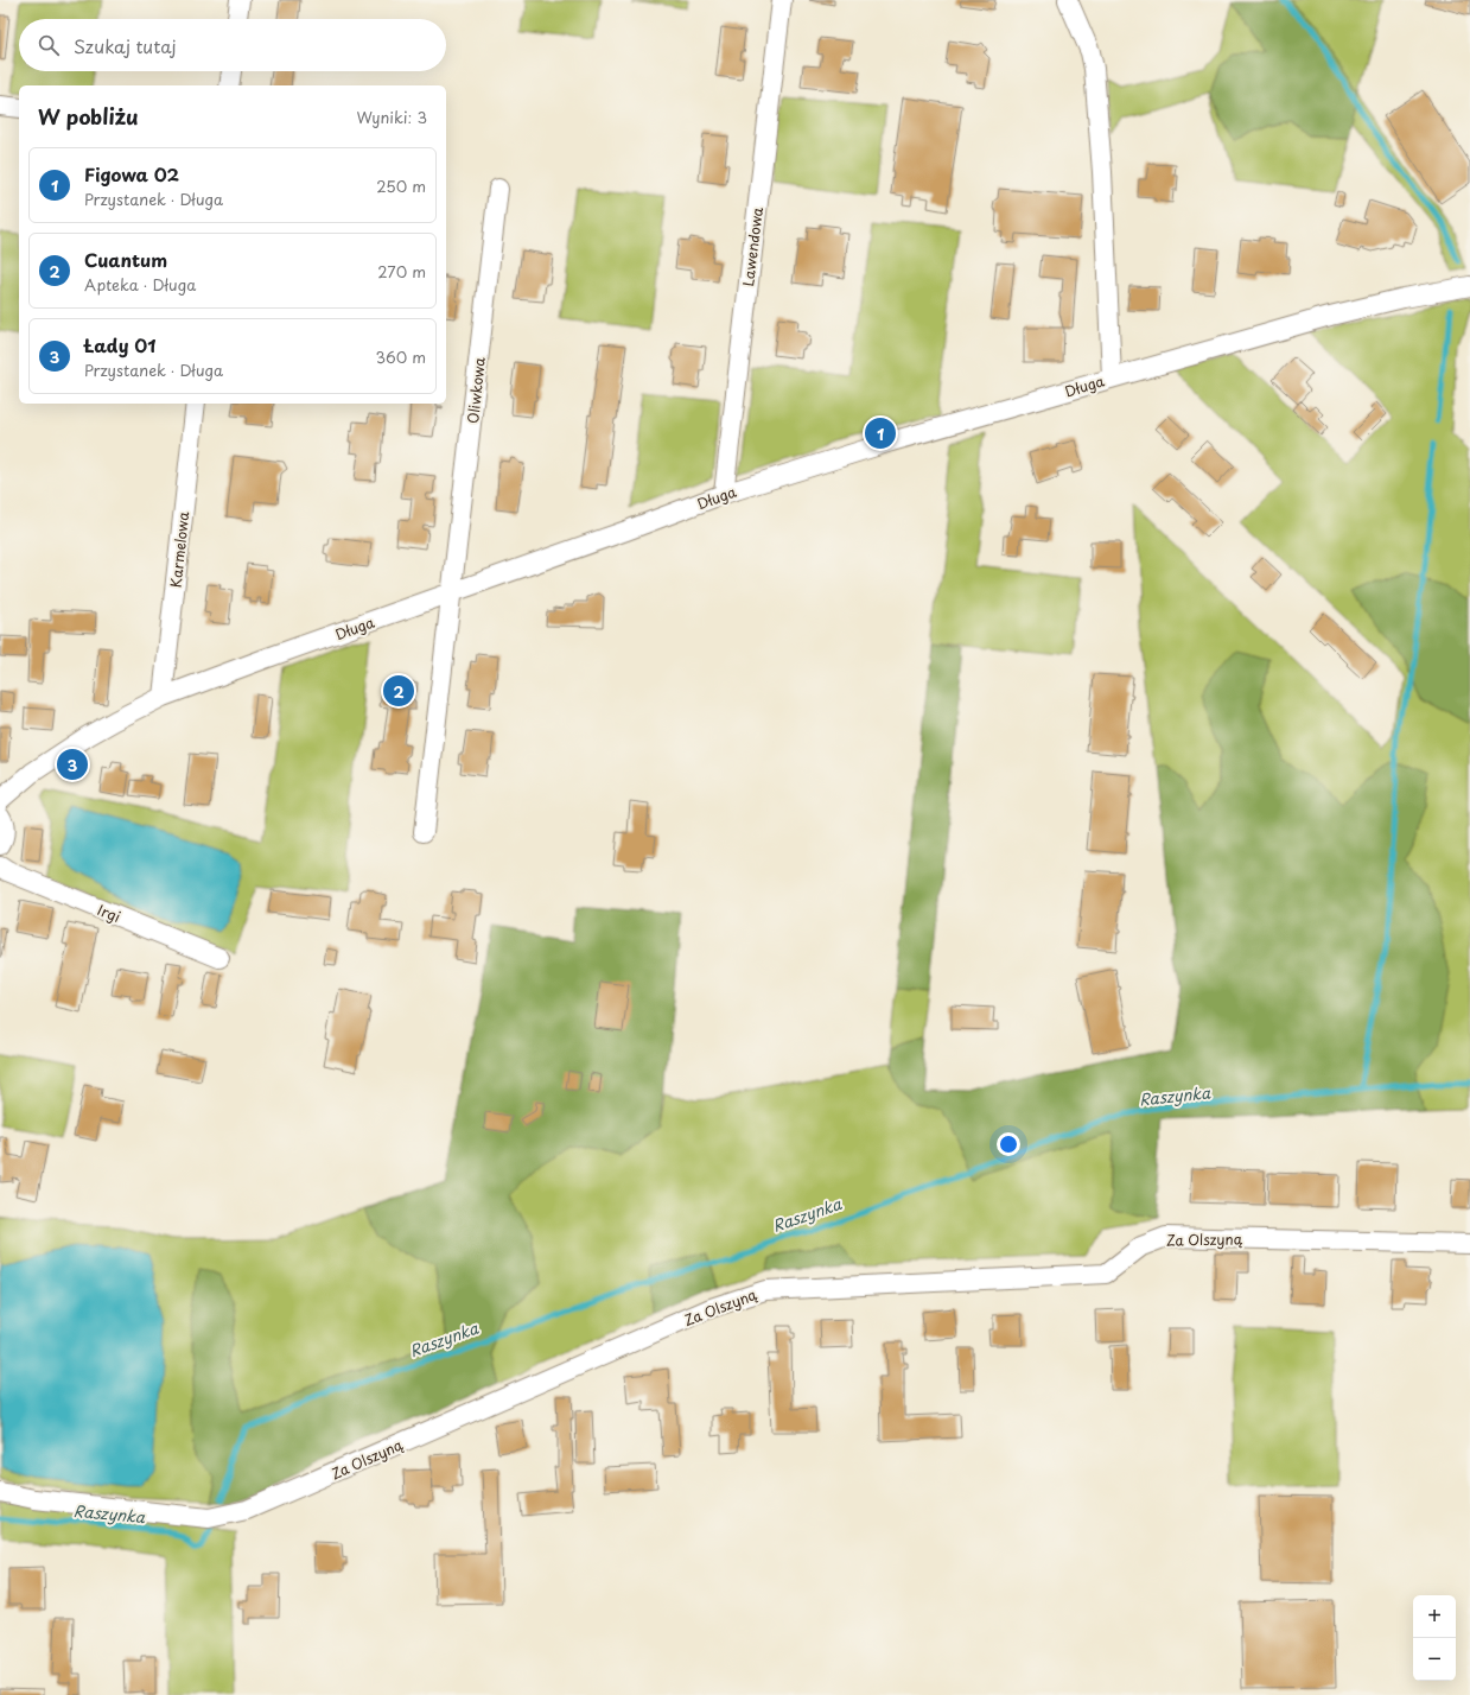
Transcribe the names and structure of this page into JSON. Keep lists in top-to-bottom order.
{
  "streets": {
    "street": [
      "Lawendowa",
      "Długa",
      "Oliwkowa",
      "Karmelowa",
      "Irgi",
      "Za Olszyną"
    ]
  },
  "crossings": [
    ["Lawendowa", "Długa"],
    ["Długa", "Oliwkowa"],
    ["Długa", "Karmelowa"]
  ],
  "water": ["Raszynka"],
  "page": {
    "search": "Szukaj tutaj",
    "heading": ["W pobliżu", "Wyniki: 3"],
    "list": [
      {
        "mark": "1",
        "name": "Figowa 02",
        "note": "Przystanek · Długa",
        "value": "250 m"
      },
      {
        "mark": "2",
        "name": "Cuantum",
        "note": "Apteka · Długa",
        "value": "270 m"
      },
      {
        "mark": "3",
        "name": "Łady 01",
        "note": "Przystanek · Długa",
        "value": "360 m"
      }
    ],
    "pins": ["1", "2", "3"],
    "map_buttons": ["+", "−"]
  }
}
